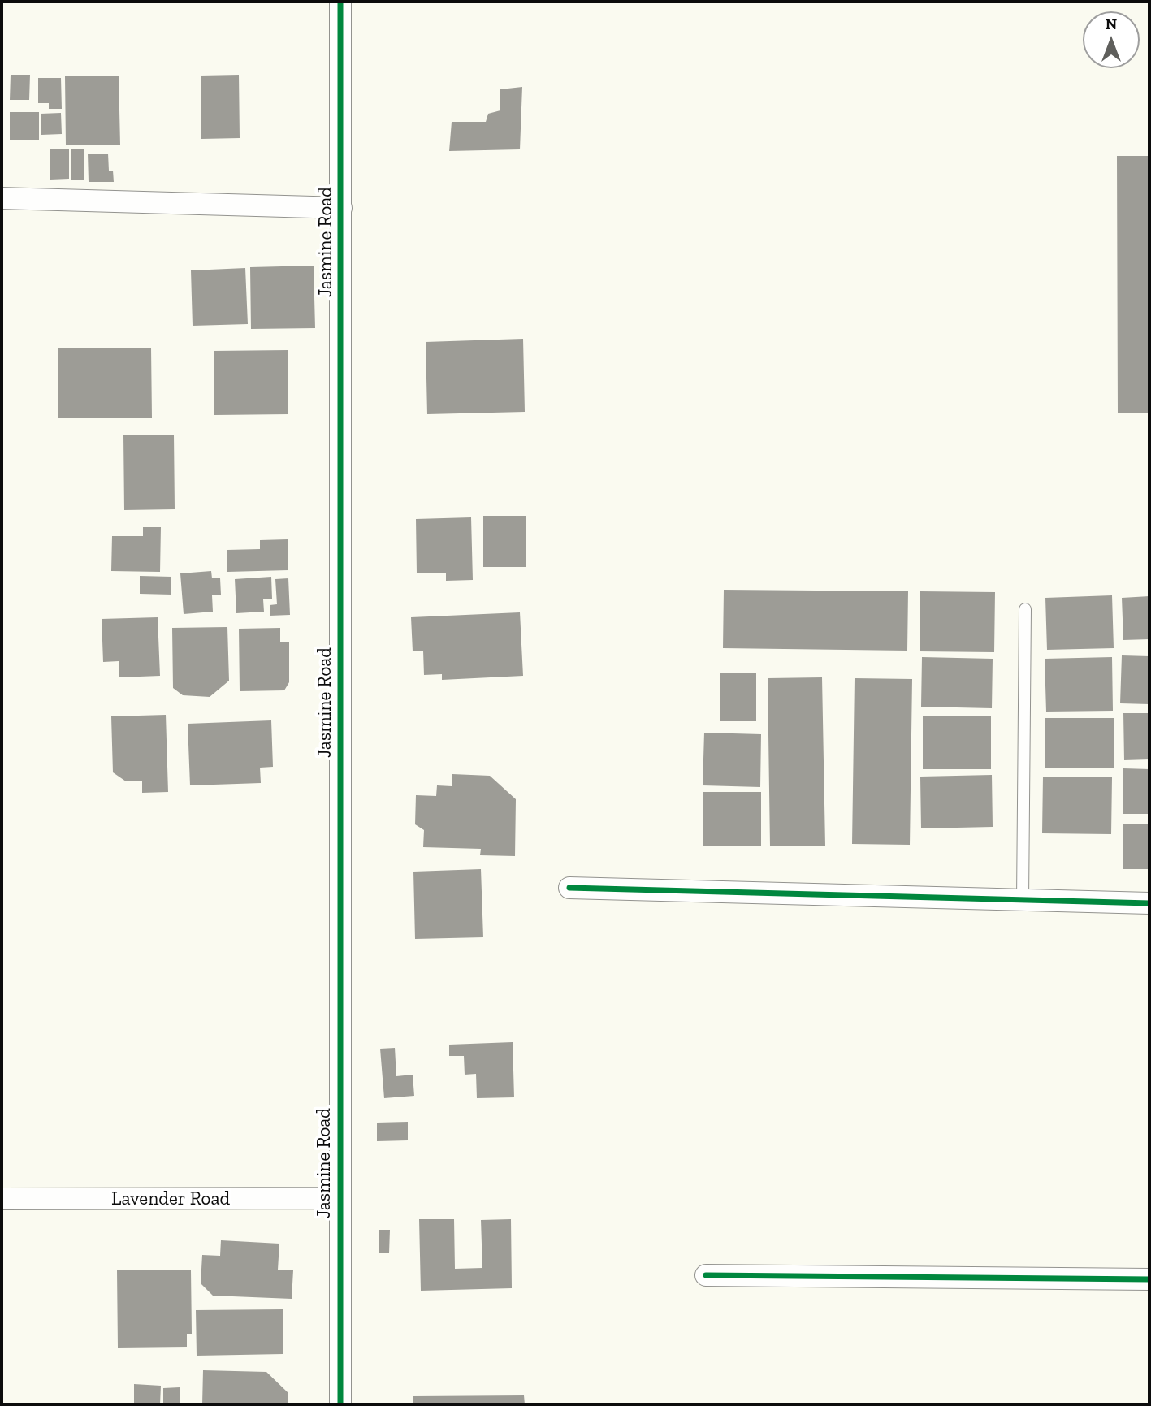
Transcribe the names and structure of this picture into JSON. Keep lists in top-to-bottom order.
{
  "streets": {
    "street": ["Jasmine Road", "Lavender Road"]
  },
  "crossings": [
    ["Jasmine Road", "Lavender Road"]
  ],
  "north": "top"
}
